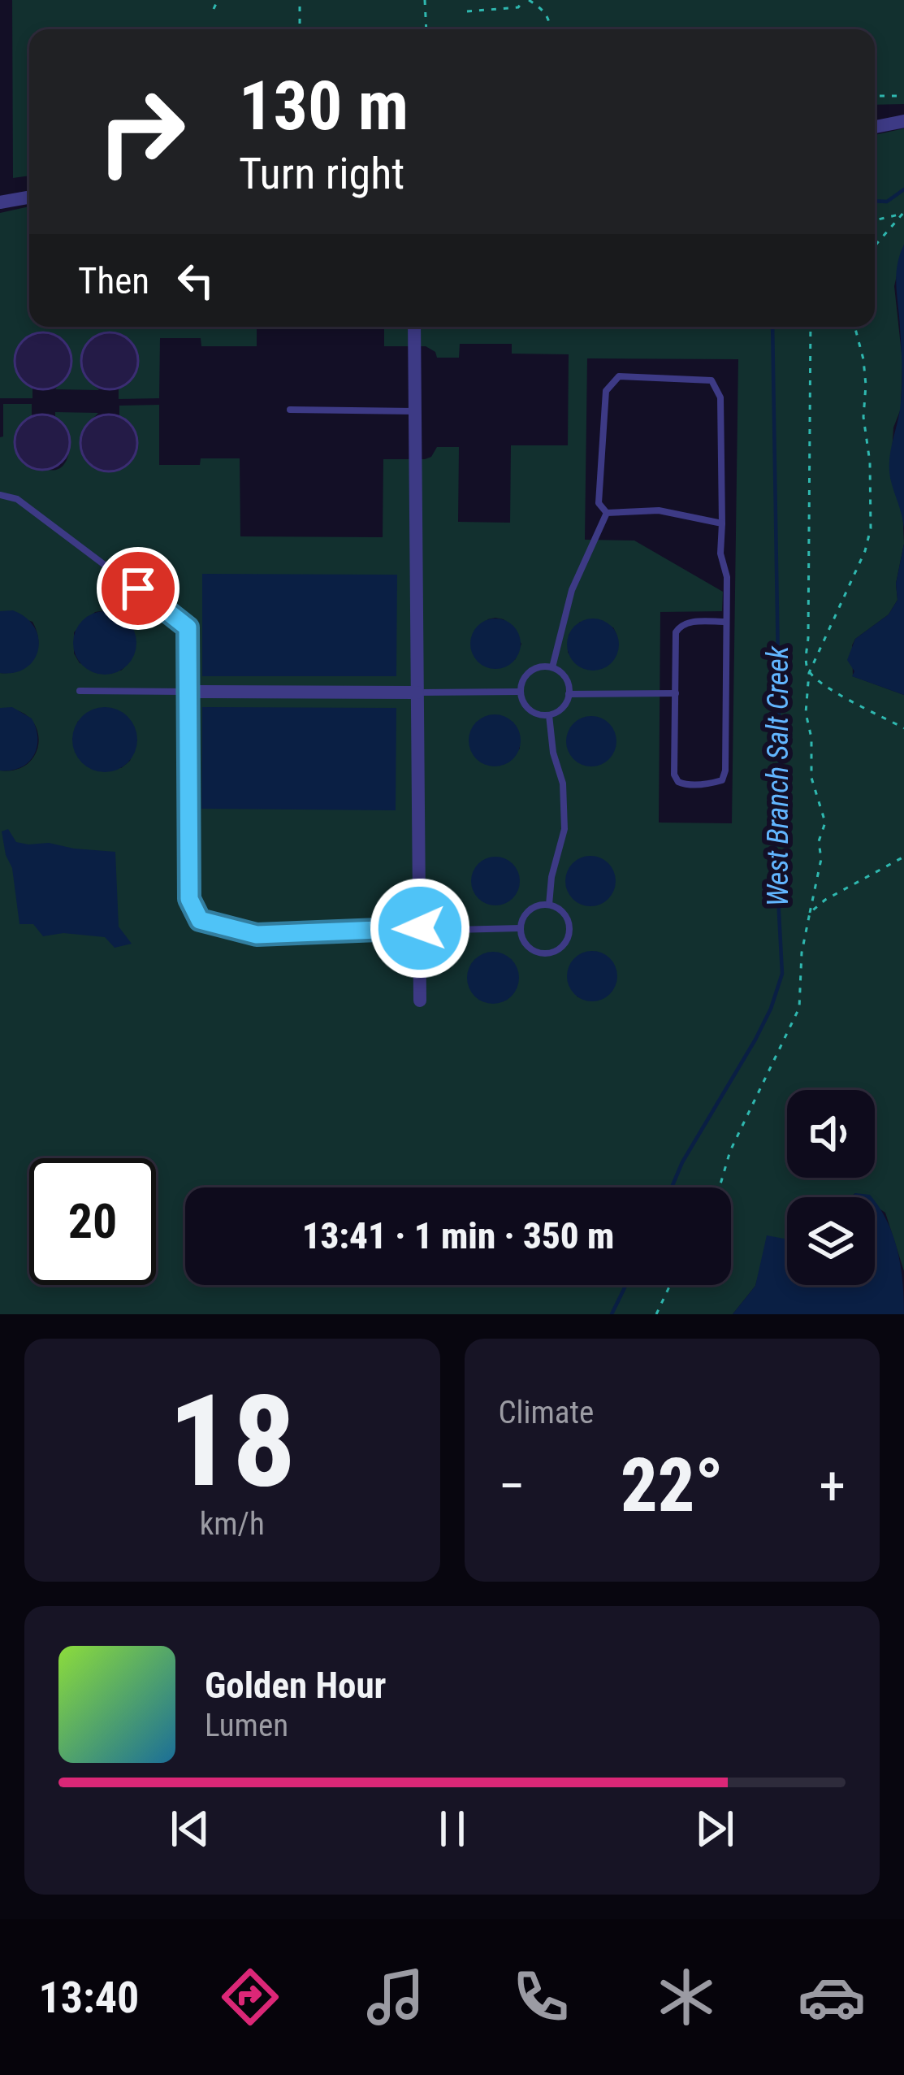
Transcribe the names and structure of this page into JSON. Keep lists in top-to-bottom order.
{
  "water": ["West Branch Salt Creek"],
  "page": {
    "turn": ["130 m", "Turn right"],
    "then": "Then",
    "limit": "20",
    "trip": "13:41 · 1 min · 350 m",
    "tile": [
      ["18", "km/h"],
      "Climate"
    ],
    "heat": ["−", "22°", "+"],
    "song": ["Golden Hour", "Lumen"],
    "tabs": "13:40"
  }
}
